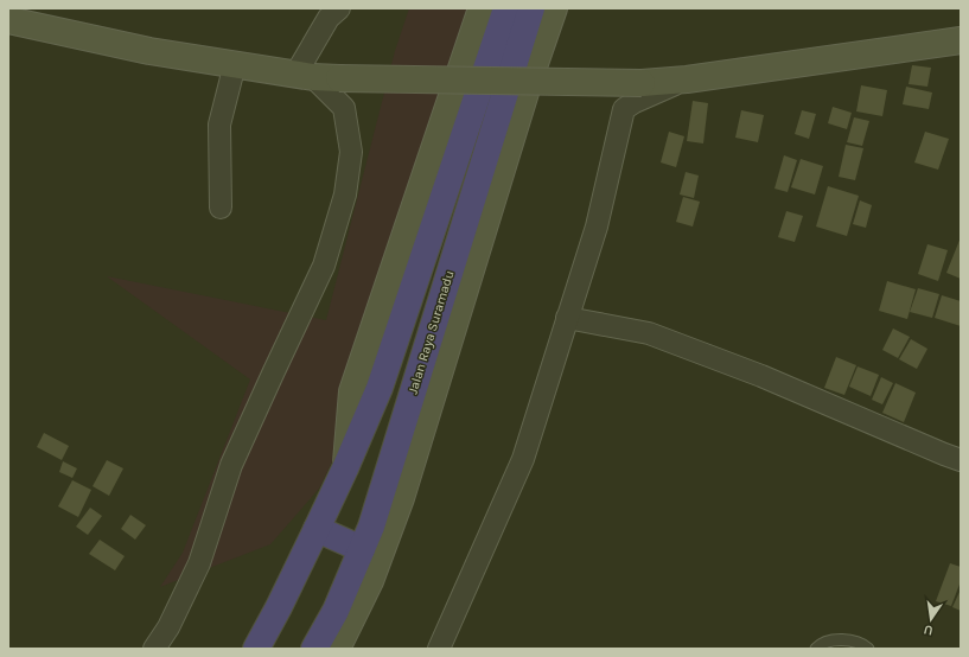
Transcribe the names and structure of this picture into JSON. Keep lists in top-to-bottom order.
{
  "streets": {
    "highway": ["Jalan Raya Suramadu"]
  },
  "north": "bottom"
}
